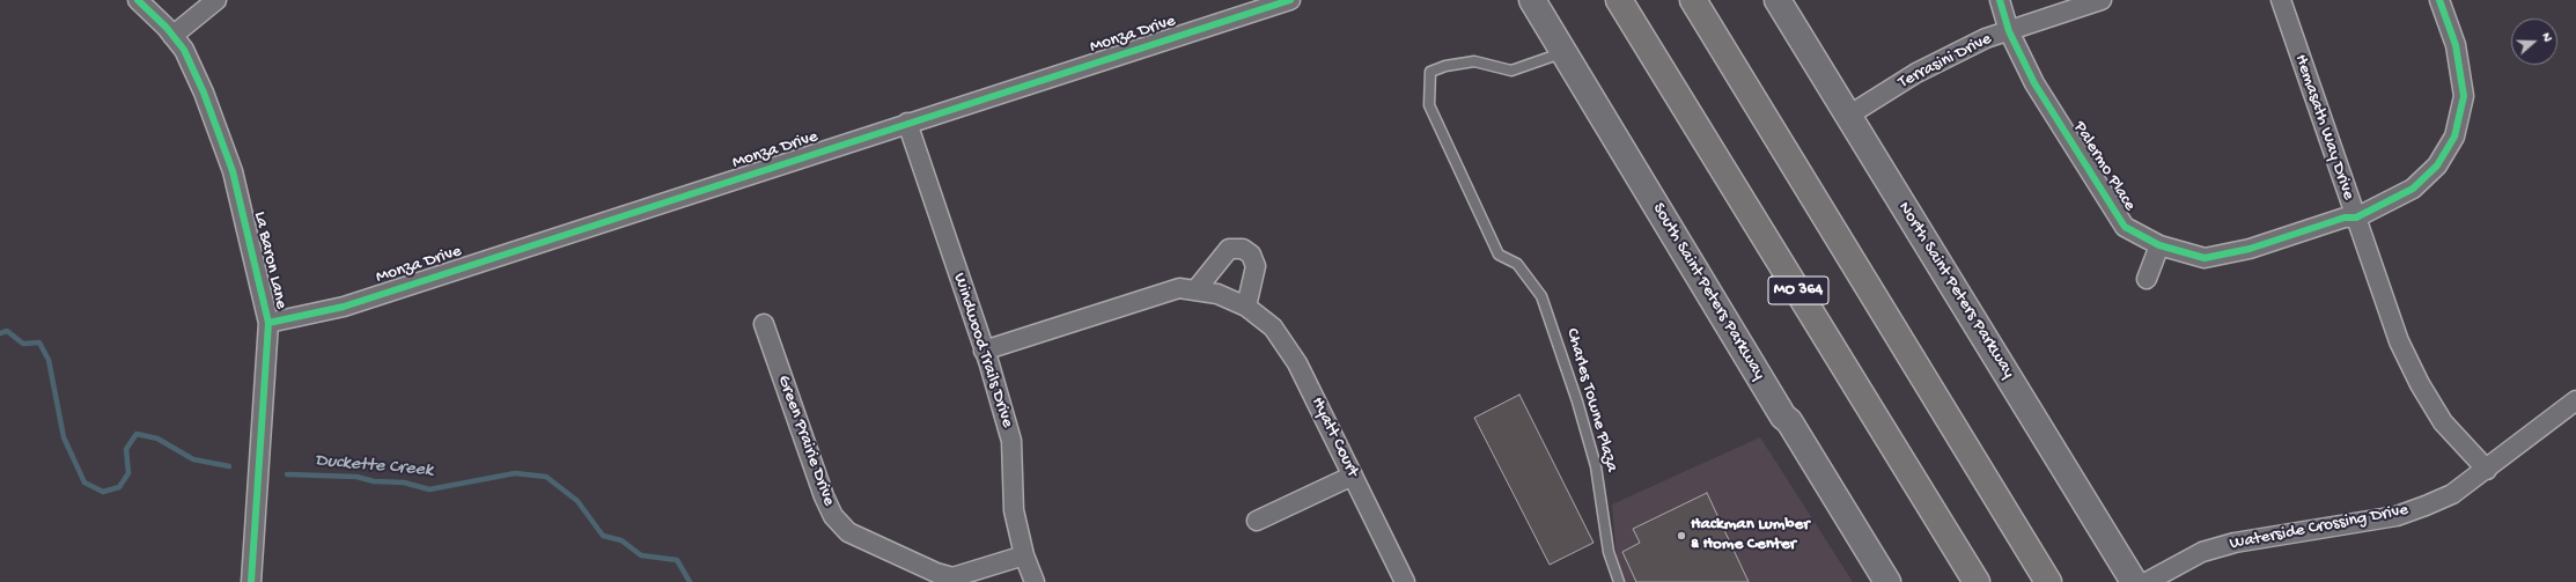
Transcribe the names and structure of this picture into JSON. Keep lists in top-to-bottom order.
{
  "streets": {
    "highway": ["MO 364"],
    "main road": ["North Saint Peters Parkway", "South Saint Peters Parkway"],
    "street": [
      "Monza Drive",
      "Terrasini Drive",
      "Hemasath Way Drive",
      "Palermo Place",
      "La Baron Lane",
      "Windwood Trails Drive",
      "Hyatt Court",
      "Green Prairie Drive",
      "Waterside Crossing Drive"
    ],
    "lane": ["Charles Towne Plaza"]
  },
  "crossings": [
    ["Monza Drive", "La Baron Lane"],
    ["Monza Drive", "Windwood Trails Drive"],
    ["Terrasini Drive", "Palermo Place"],
    ["Terrasini Drive", "North Saint Peters Parkway"],
    ["Hemasath Way Drive", "Palermo Place"],
    ["Hemasath Way Drive", "Waterside Crossing Drive"],
    ["South Saint Peters Parkway", "Charles Towne Plaza"],
    ["Windwood Trails Drive", "Hyatt Court"],
    ["Windwood Trails Drive", "Green Prairie Drive"]
  ],
  "water": ["Duckette Creek"],
  "places": ["Hackman Lumber & Home Center"],
  "north": "right"
}
